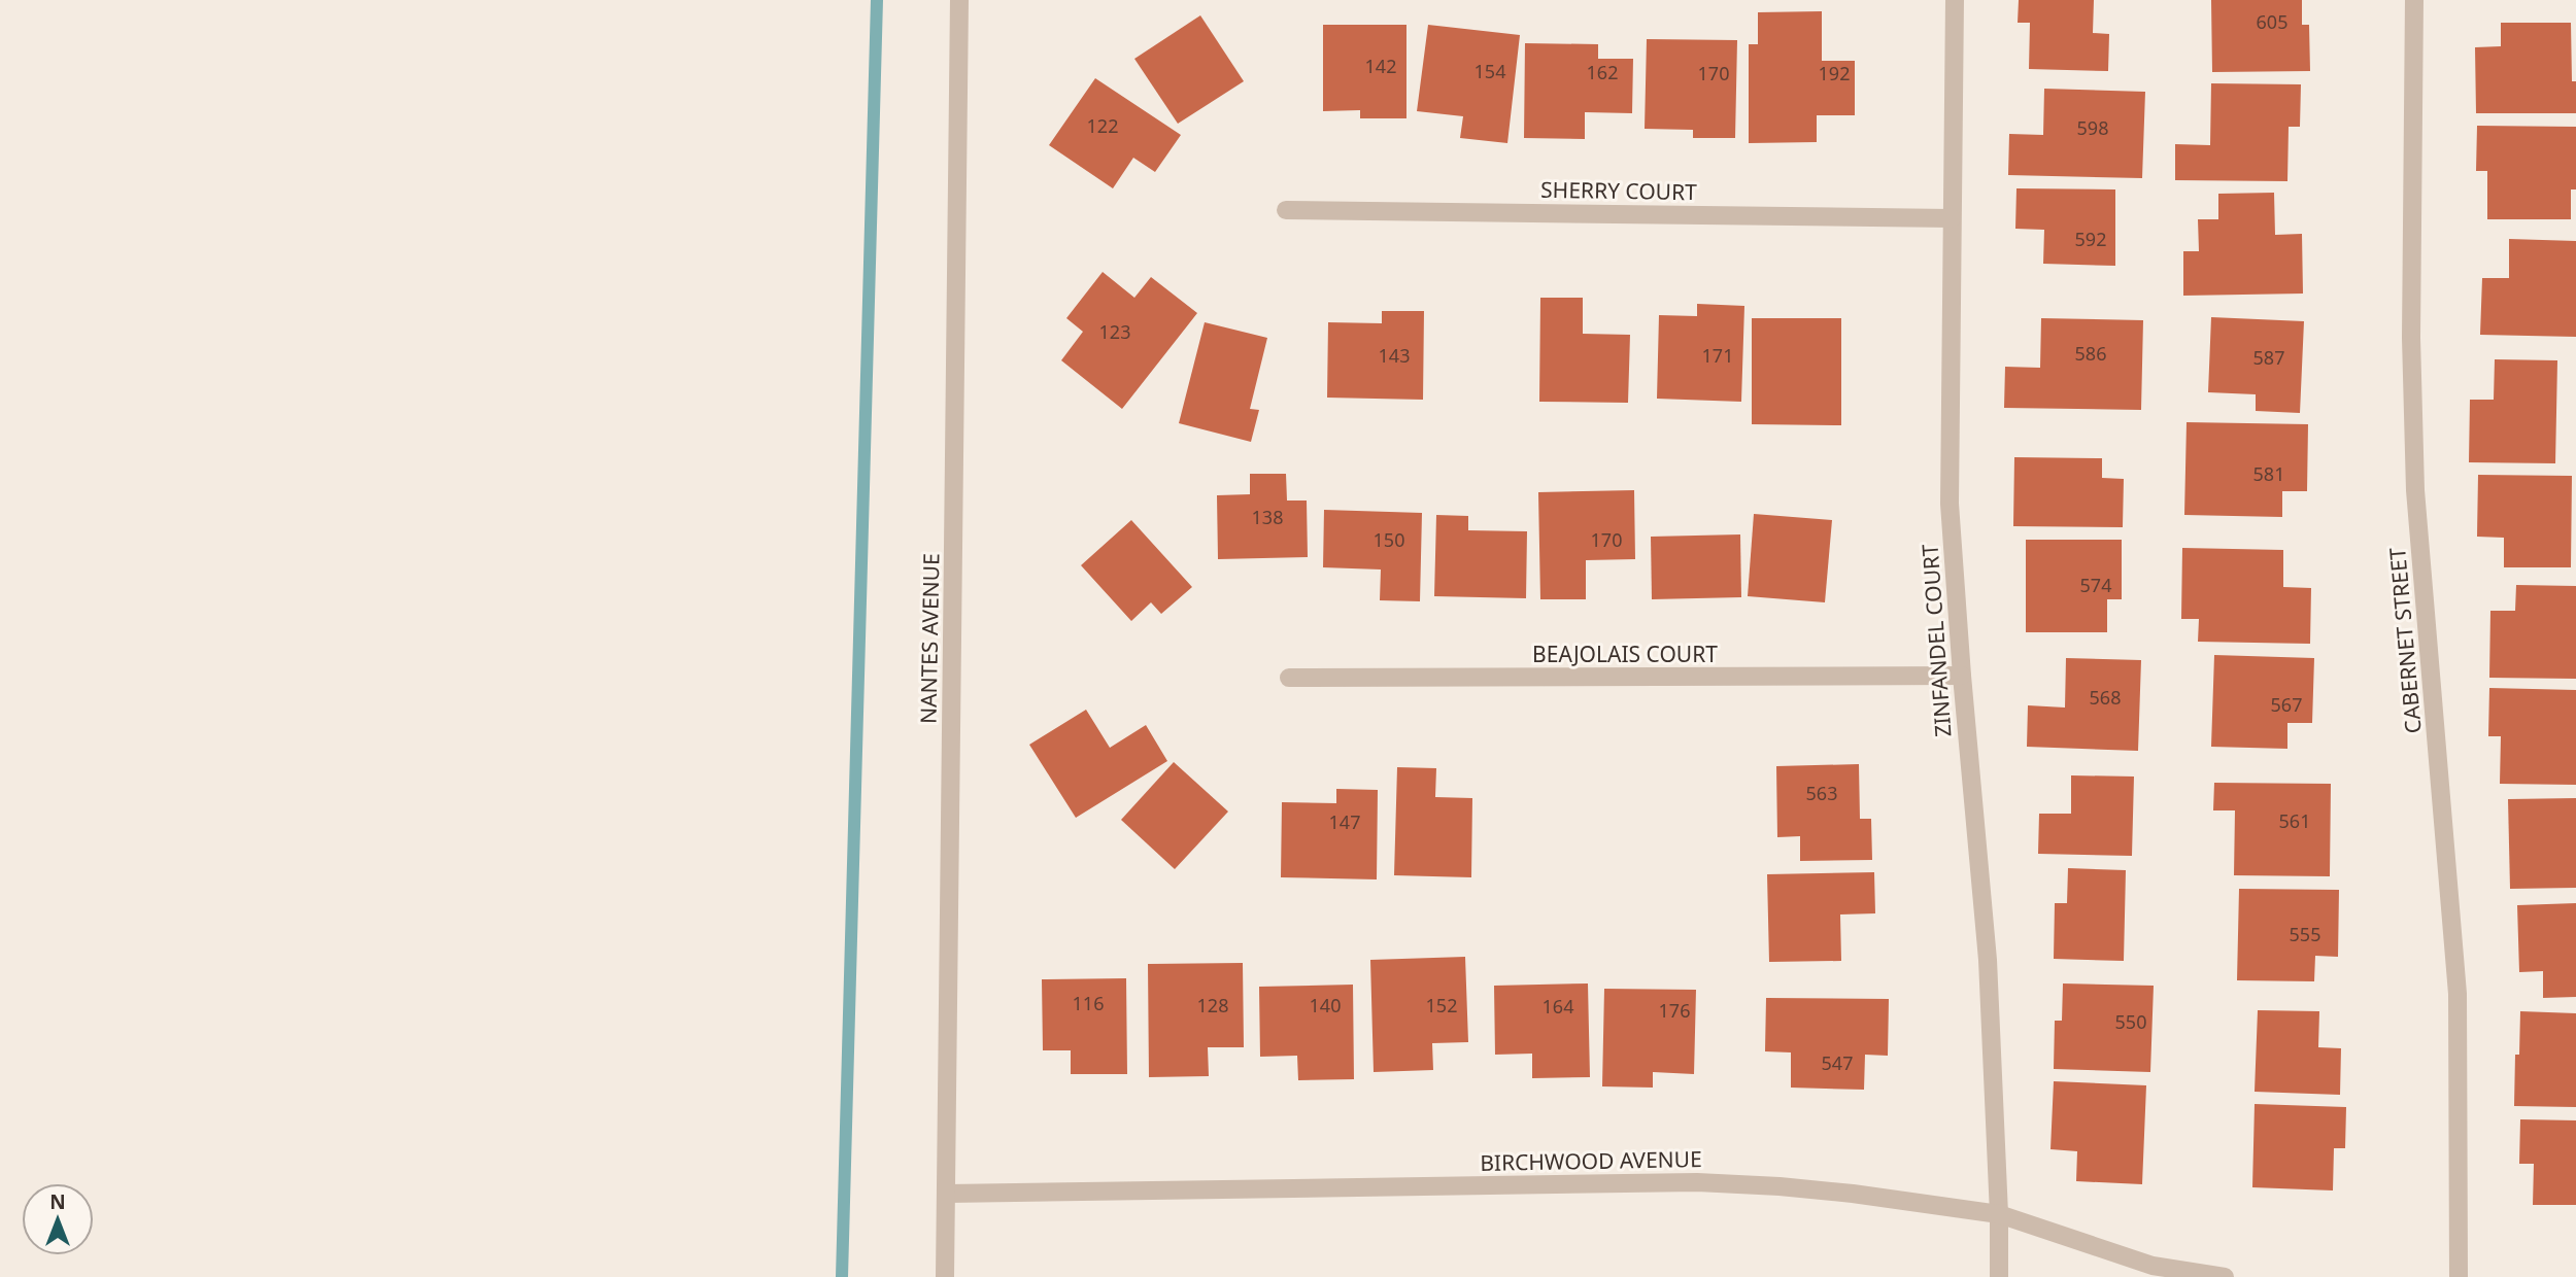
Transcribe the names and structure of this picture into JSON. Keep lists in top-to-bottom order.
{
  "streets": {
    "street": [
      "SHERRY COURT",
      "NANTES AVENUE",
      "ZINFANDEL COURT",
      "CABERNET STREET",
      "BEAJOLAIS COURT",
      "BIRCHWOOD AVENUE"
    ]
  },
  "crossings": [
    ["SHERRY COURT", "ZINFANDEL COURT"],
    ["NANTES AVENUE", "BIRCHWOOD AVENUE"],
    ["ZINFANDEL COURT", "BEAJOLAIS COURT"],
    ["ZINFANDEL COURT", "BIRCHWOOD AVENUE"]
  ],
  "house_numbers": [
    "605",
    "142",
    "154",
    "162",
    "170",
    "192",
    "122",
    "598",
    "592",
    "123",
    "586",
    "143",
    "171",
    "587",
    "581",
    "138",
    "150",
    "170",
    "574",
    "568",
    "567",
    "563",
    "561",
    "147",
    "555",
    "116",
    "128",
    "140",
    "152",
    "164",
    "176",
    "550",
    "547"
  ],
  "north": "top"
}
